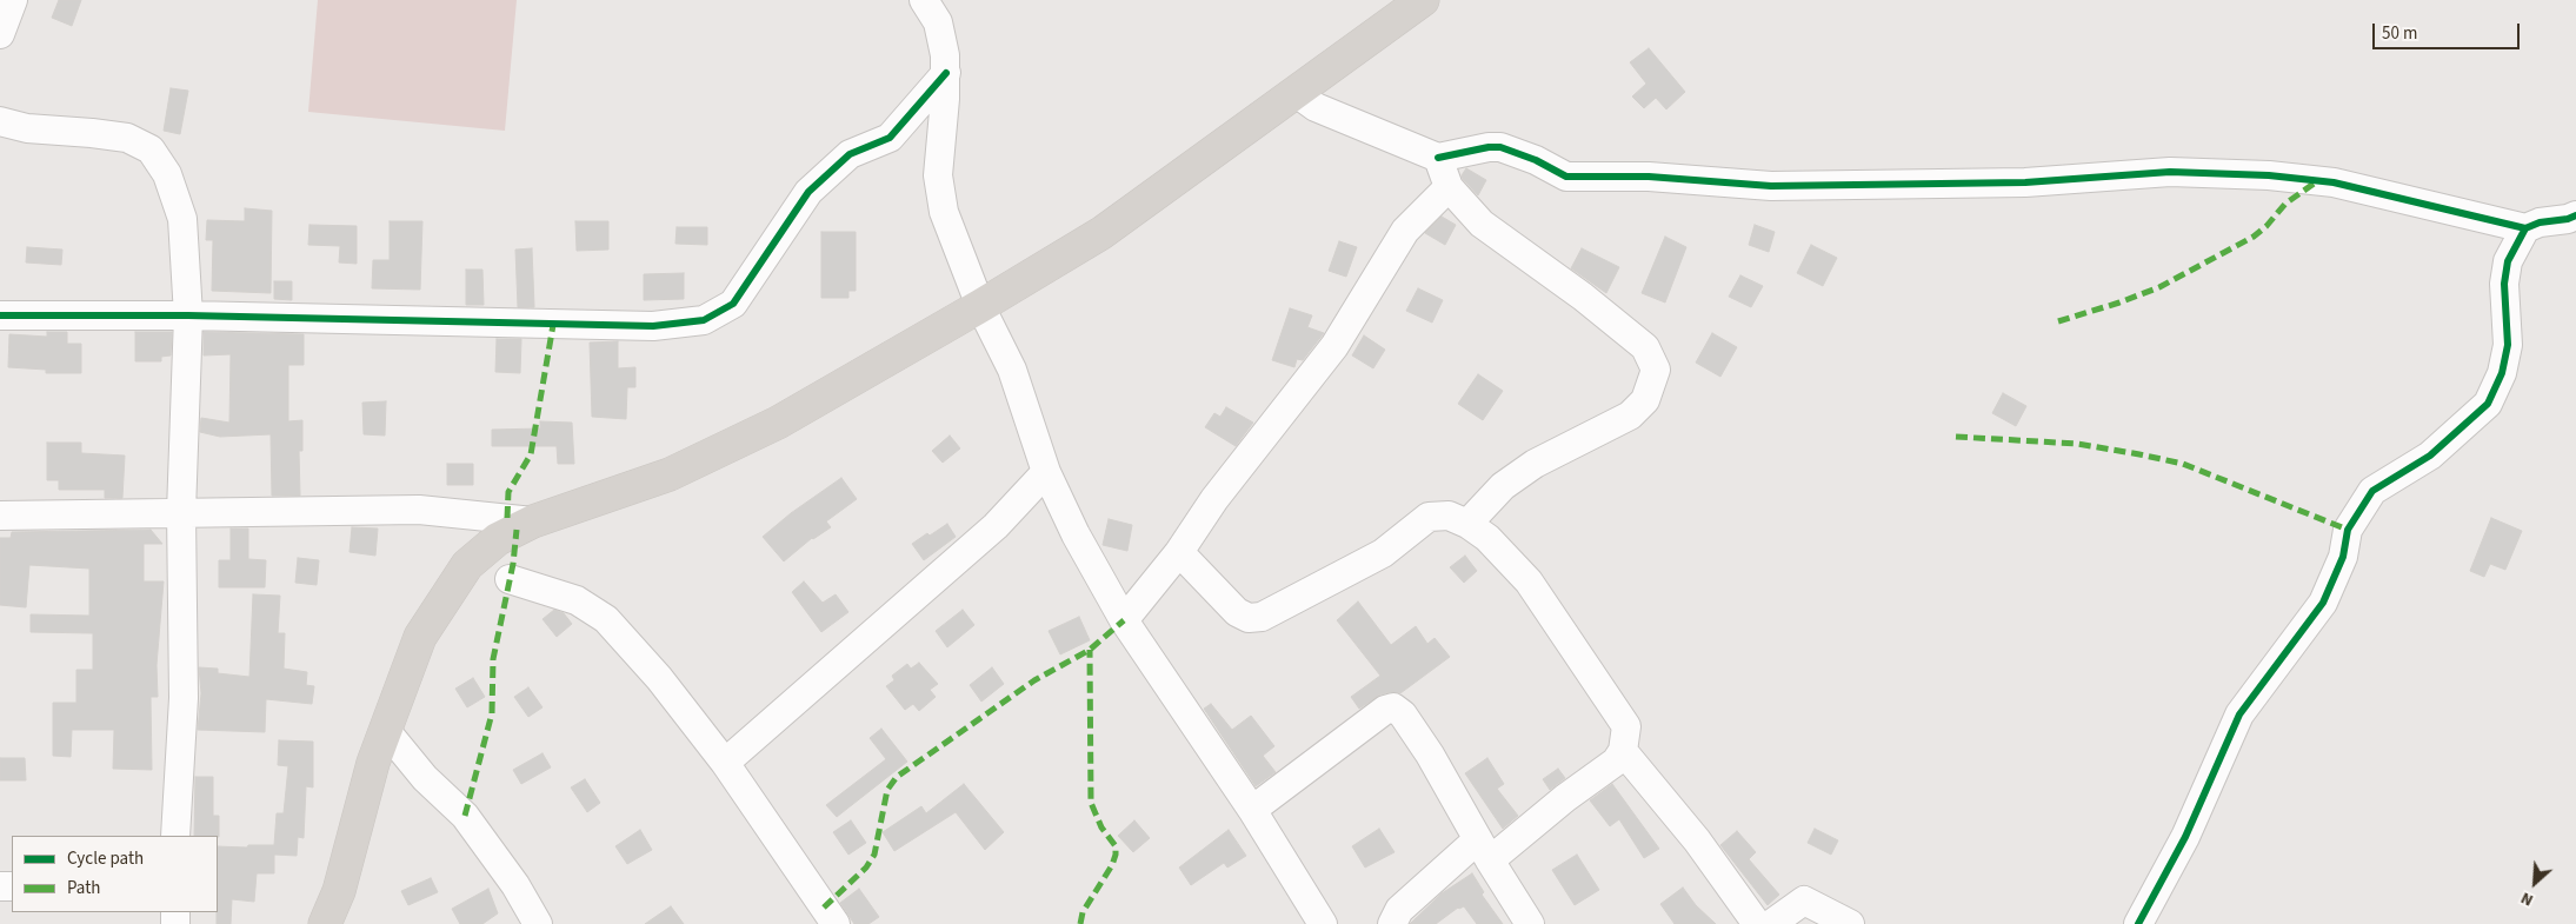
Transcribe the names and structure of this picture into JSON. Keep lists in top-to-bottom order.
{
  "legend": ["Cycle path", "Path"],
  "scale_bar": "50 m",
  "north": "bottom left"
}
